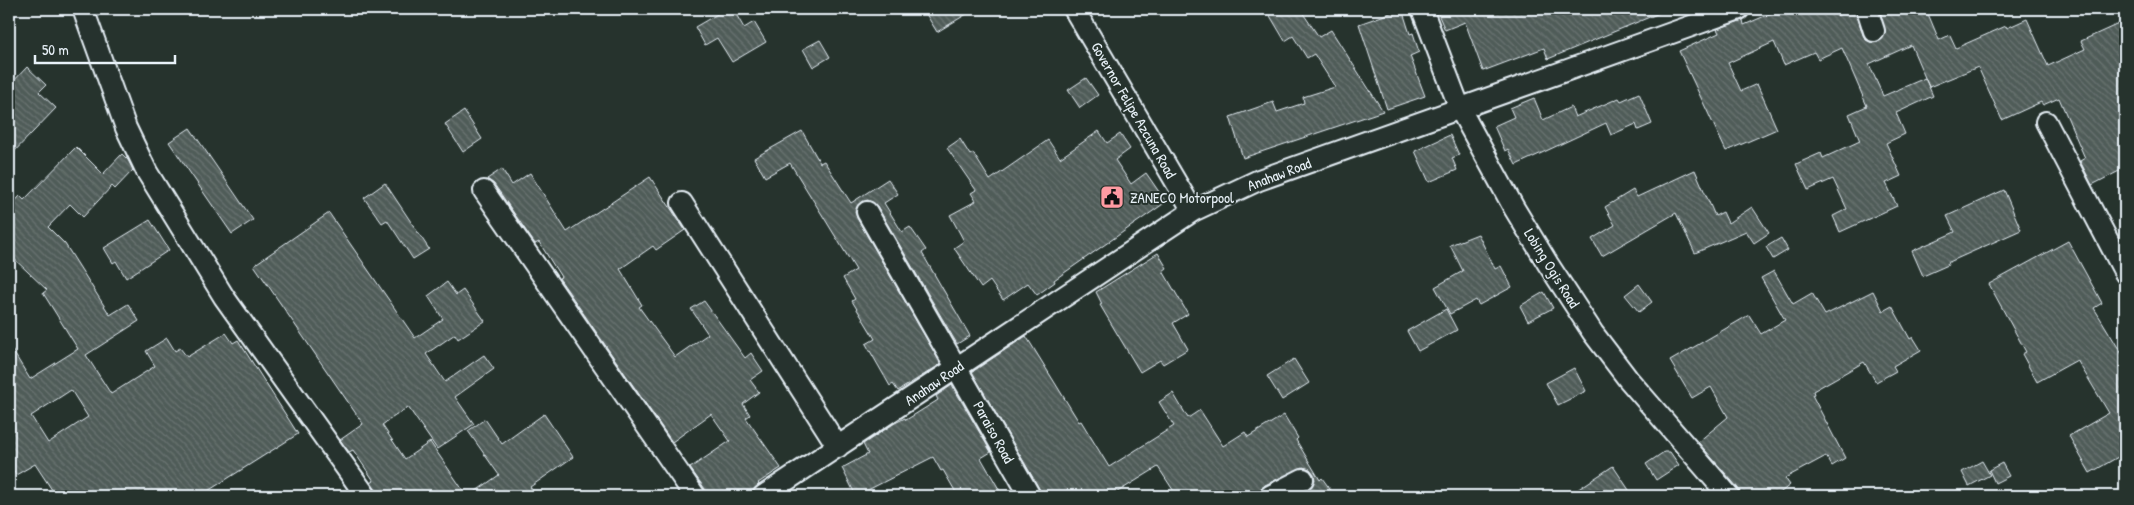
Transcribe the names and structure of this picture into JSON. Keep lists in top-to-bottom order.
{
  "streets": {
    "street": [
      "Governor Felipe Azcuna Road",
      "Anahaw Road",
      "Lobing Ogis Road",
      "Paraiso Road"
    ]
  },
  "crossings": [
    ["Governor Felipe Azcuna Road", "Anahaw Road"],
    ["Anahaw Road", "Lobing Ogis Road"],
    ["Anahaw Road", "Paraiso Road"]
  ],
  "places": {
    "public building": ["ZANECO Motorpool"]
  },
  "scale_bar": "50 m"
}
